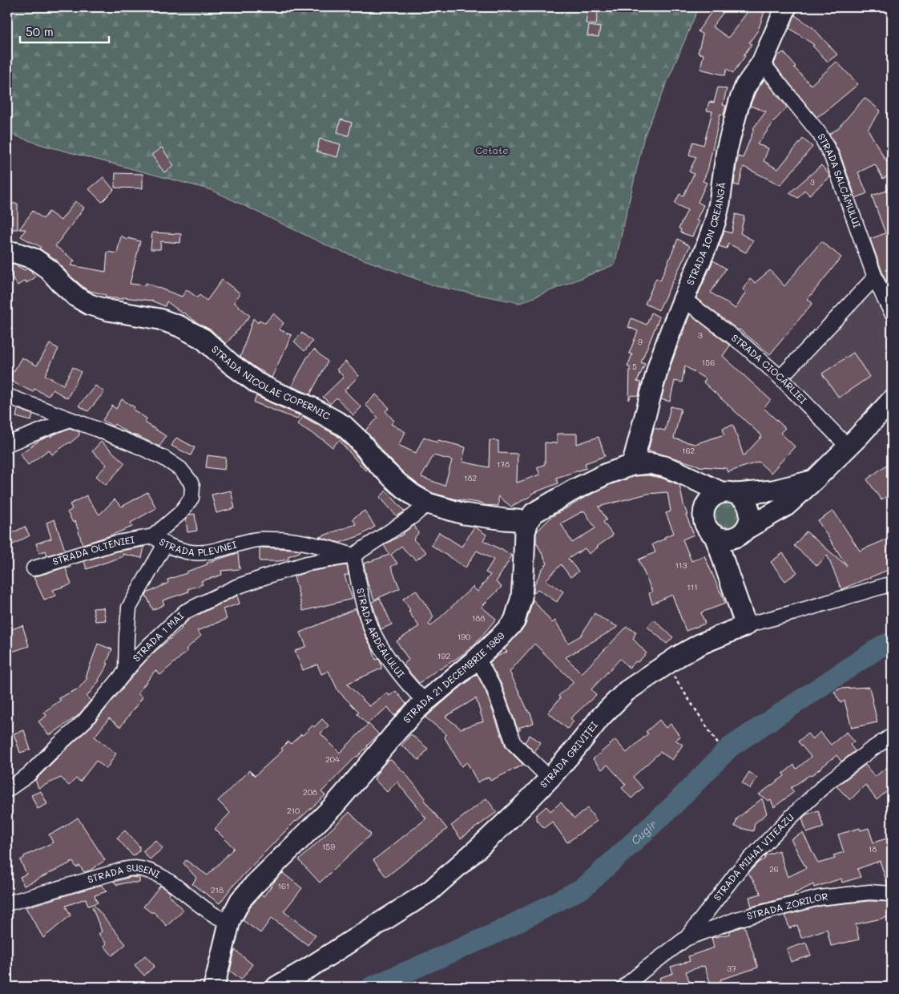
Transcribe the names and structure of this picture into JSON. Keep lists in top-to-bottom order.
{
  "streets": {
    "main road": [
      "STRADA ION CREANGĂ",
      "STRADA NICOLAE COPERNIC",
      "STRADA 21 DECEMBRIE 1989",
      "STRADA GRIVIȚEI"
    ],
    "street": [
      "STRADA SALCÂMULUI",
      "STRADA CIOCÂRLIEI",
      "STRADA PLEVNEI",
      "STRADA OLTENIEI",
      "STRADA ARDEALULUI",
      "STRADA 1 MAI",
      "STRADA MIHAI VITEAZU",
      "STRADA SUSENI",
      "STRADA ZORILOR"
    ]
  },
  "crossings": [
    ["STRADA SALCÂMULUI", "STRADA ION CREANGĂ"],
    ["STRADA ION CREANGĂ", "STRADA CIOCÂRLIEI"],
    ["STRADA NICOLAE COPERNIC", "STRADA 21 DECEMBRIE 1989"],
    ["STRADA PLEVNEI", "STRADA OLTENIEI"],
    ["STRADA PLEVNEI", "STRADA ARDEALULUI"],
    ["STRADA PLEVNEI", "STRADA 1 MAI"],
    ["STRADA ARDEALULUI", "STRADA 1 MAI"],
    ["STRADA ARDEALULUI", "STRADA 21 DECEMBRIE 1989"],
    ["STRADA 21 DECEMBRIE 1989", "STRADA SUSENI"],
    ["STRADA MIHAI VITEAZU", "STRADA ZORILOR"]
  ],
  "water": ["Cugir"],
  "parks": ["Cetate"],
  "house_numbers": [
    "3",
    "3",
    "9",
    "156",
    "5",
    "162",
    "178",
    "182",
    "113",
    "111",
    "188",
    "190",
    "192",
    "204",
    "208",
    "210",
    "159",
    "18",
    "26",
    "161",
    "218",
    "37"
  ],
  "scale_bar": "50 m"
}
